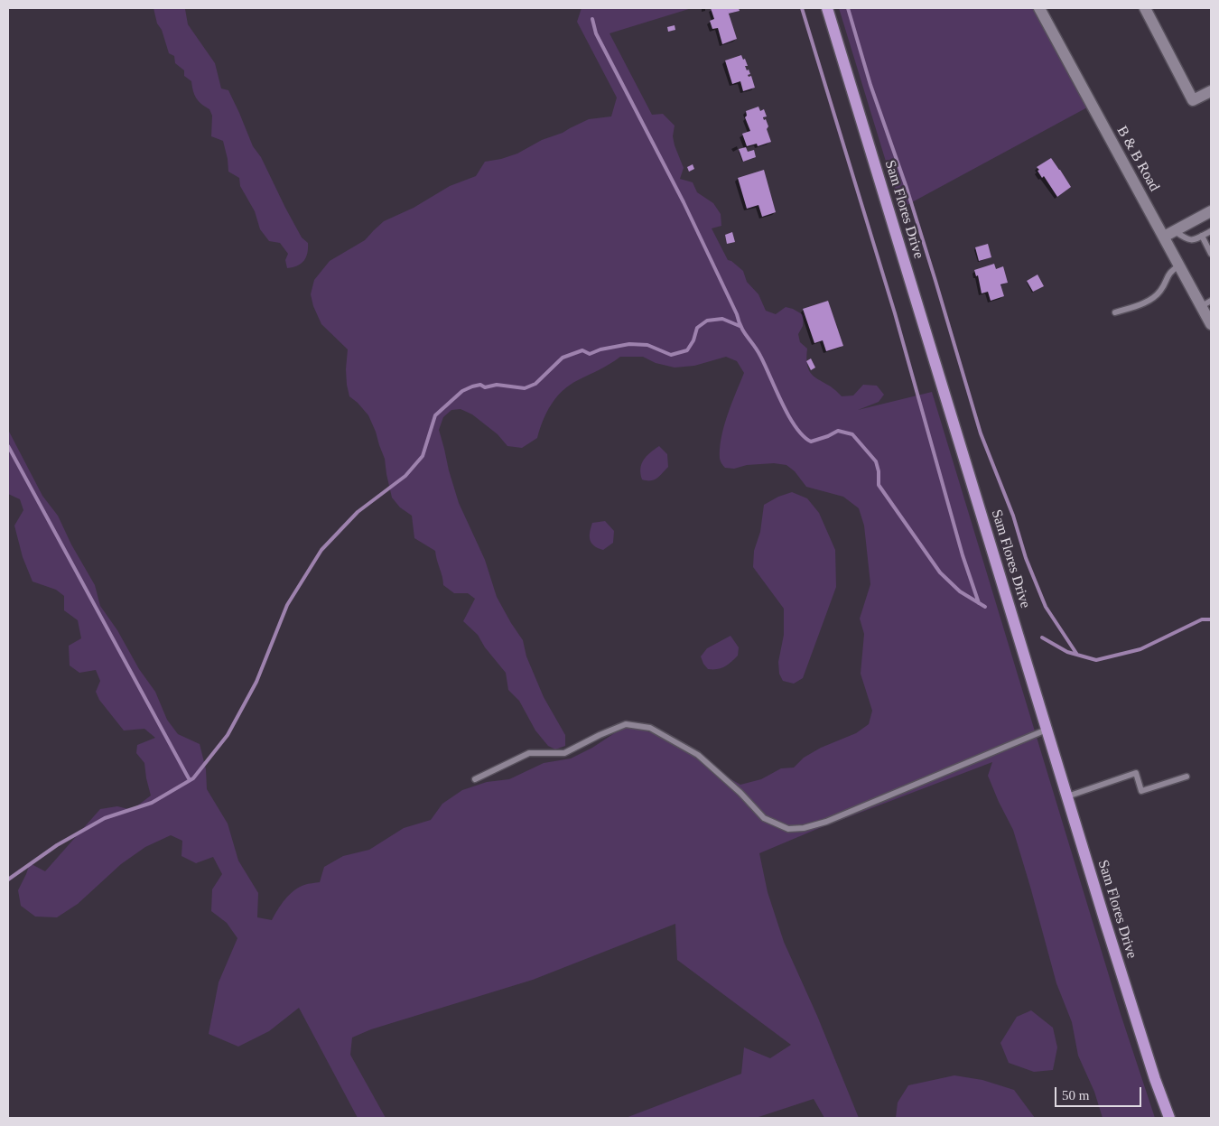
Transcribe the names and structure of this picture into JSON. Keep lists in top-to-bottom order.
{
  "streets": {
    "main road": ["Sam Flores Drive"],
    "street": ["B & B Road"]
  },
  "scale_bar": "50 m"
}
